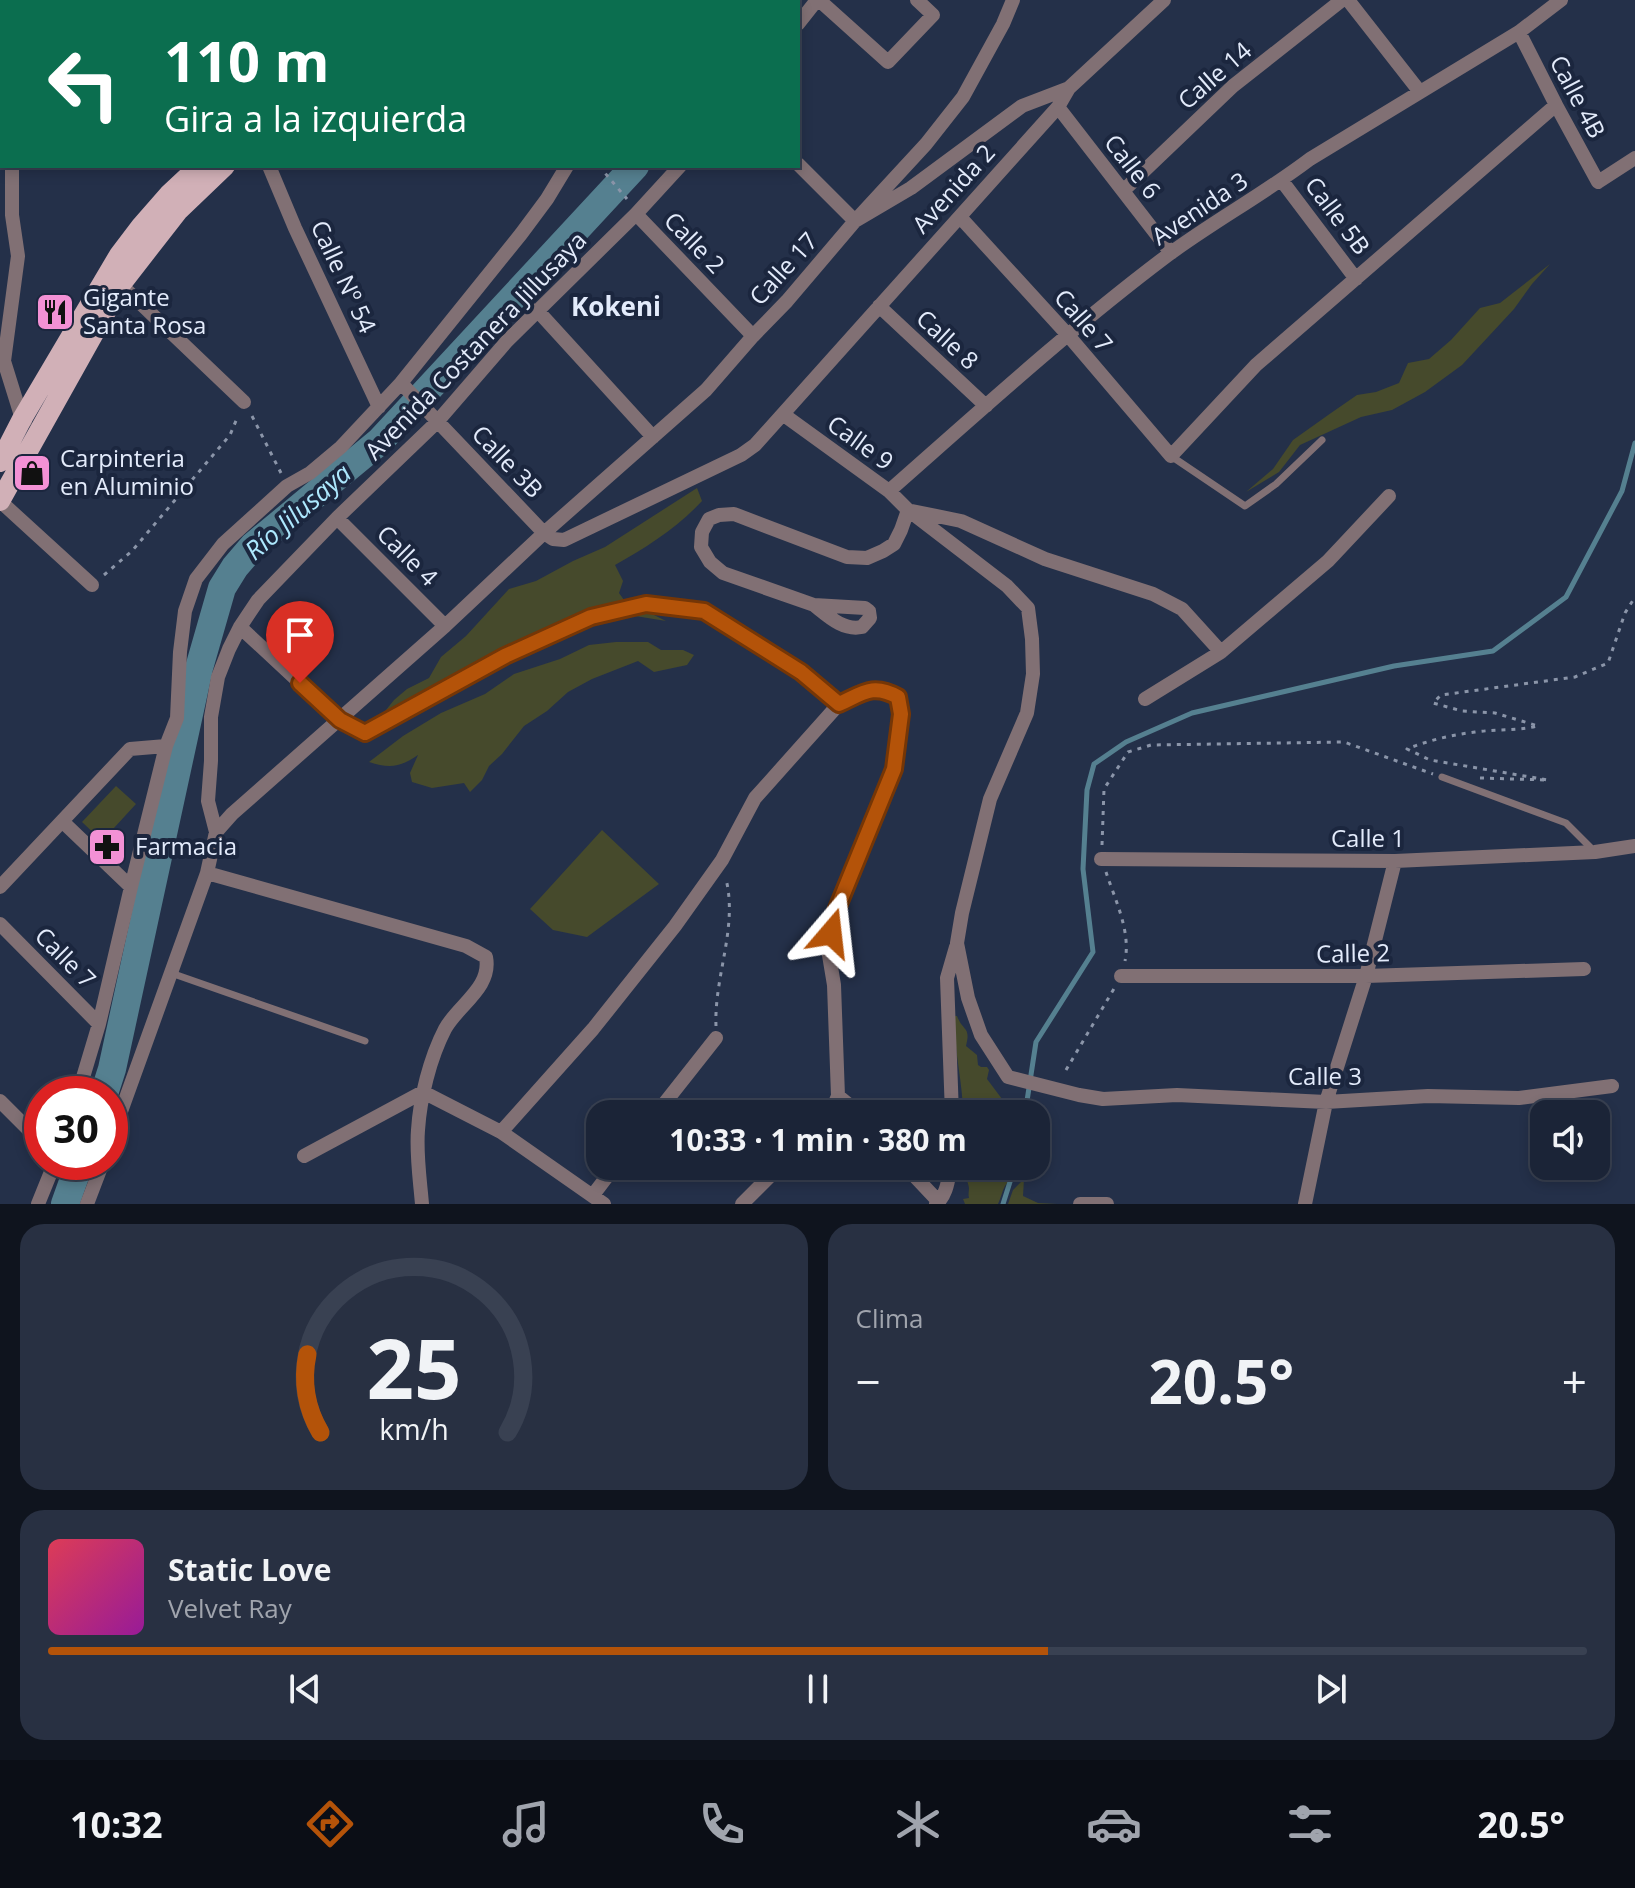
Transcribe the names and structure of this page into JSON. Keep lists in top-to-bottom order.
{
  "streets": {
    "street": [
      "Calle 14",
      "Calle 4B",
      "Calle 6",
      "Avenida 2",
      "Avenida 3",
      "Calle 5B",
      "Calle 2",
      "Calle 17",
      "Calle Nº 54",
      "Calle 7",
      "Calle 8",
      "Avenida Costanera Jillusaya",
      "Calle 9",
      "Calle 3B",
      "Calle 4",
      "Calle 1",
      "Calle 3"
    ]
  },
  "crossings": [
    ["Calle 14", "Calle 6"],
    ["Calle 4B", "Avenida 3"],
    ["Calle 6", "Avenida 2"],
    ["Calle 6", "Avenida 3"],
    ["Avenida 2", "Calle 17"],
    ["Avenida 2", "Calle 7"],
    ["Avenida 2", "Calle 8"],
    ["Avenida 2", "Calle 9"],
    ["Avenida 2", "Calle 3B"],
    ["Avenida 3", "Calle 5B"],
    ["Avenida 3", "Calle 7"],
    ["Avenida 3", "Calle 8"],
    ["Avenida 3", "Calle 9"],
    ["Calle 2", "Calle 17"],
    ["Calle 2", "Avenida Costanera Jillusaya"],
    ["Calle 17", "Avenida Costanera Jillusaya"],
    ["Calle 17", "Calle 3B"],
    ["Calle 17", "Calle 4"],
    ["Avenida Costanera Jillusaya", "Calle 3B"],
    ["Avenida Costanera Jillusaya", "Calle 4"],
    ["Calle 9", "Calle 3"]
  ],
  "districts": ["Kokeni"],
  "water": ["Río Jilusaya"],
  "places": {
    "restaurant": ["Gigante Santa Rosa"],
    "shop": ["Carpinteria en Aluminio"],
    "pharmacy": ["Farmacia"]
  },
  "page": {
    "turn": ["110 m", "Gira a la izquierda"],
    "limit": "30",
    "trip": "10:33 · 1 min · 380 m",
    "tile": "Clima",
    "heat": ["−", "20.5°", "+"],
    "song": ["Static Love", "Velvet Ray"],
    "tabs": ["10:32", "20.5°"],
    "gauge": ["25", "km/h"]
  }
}
